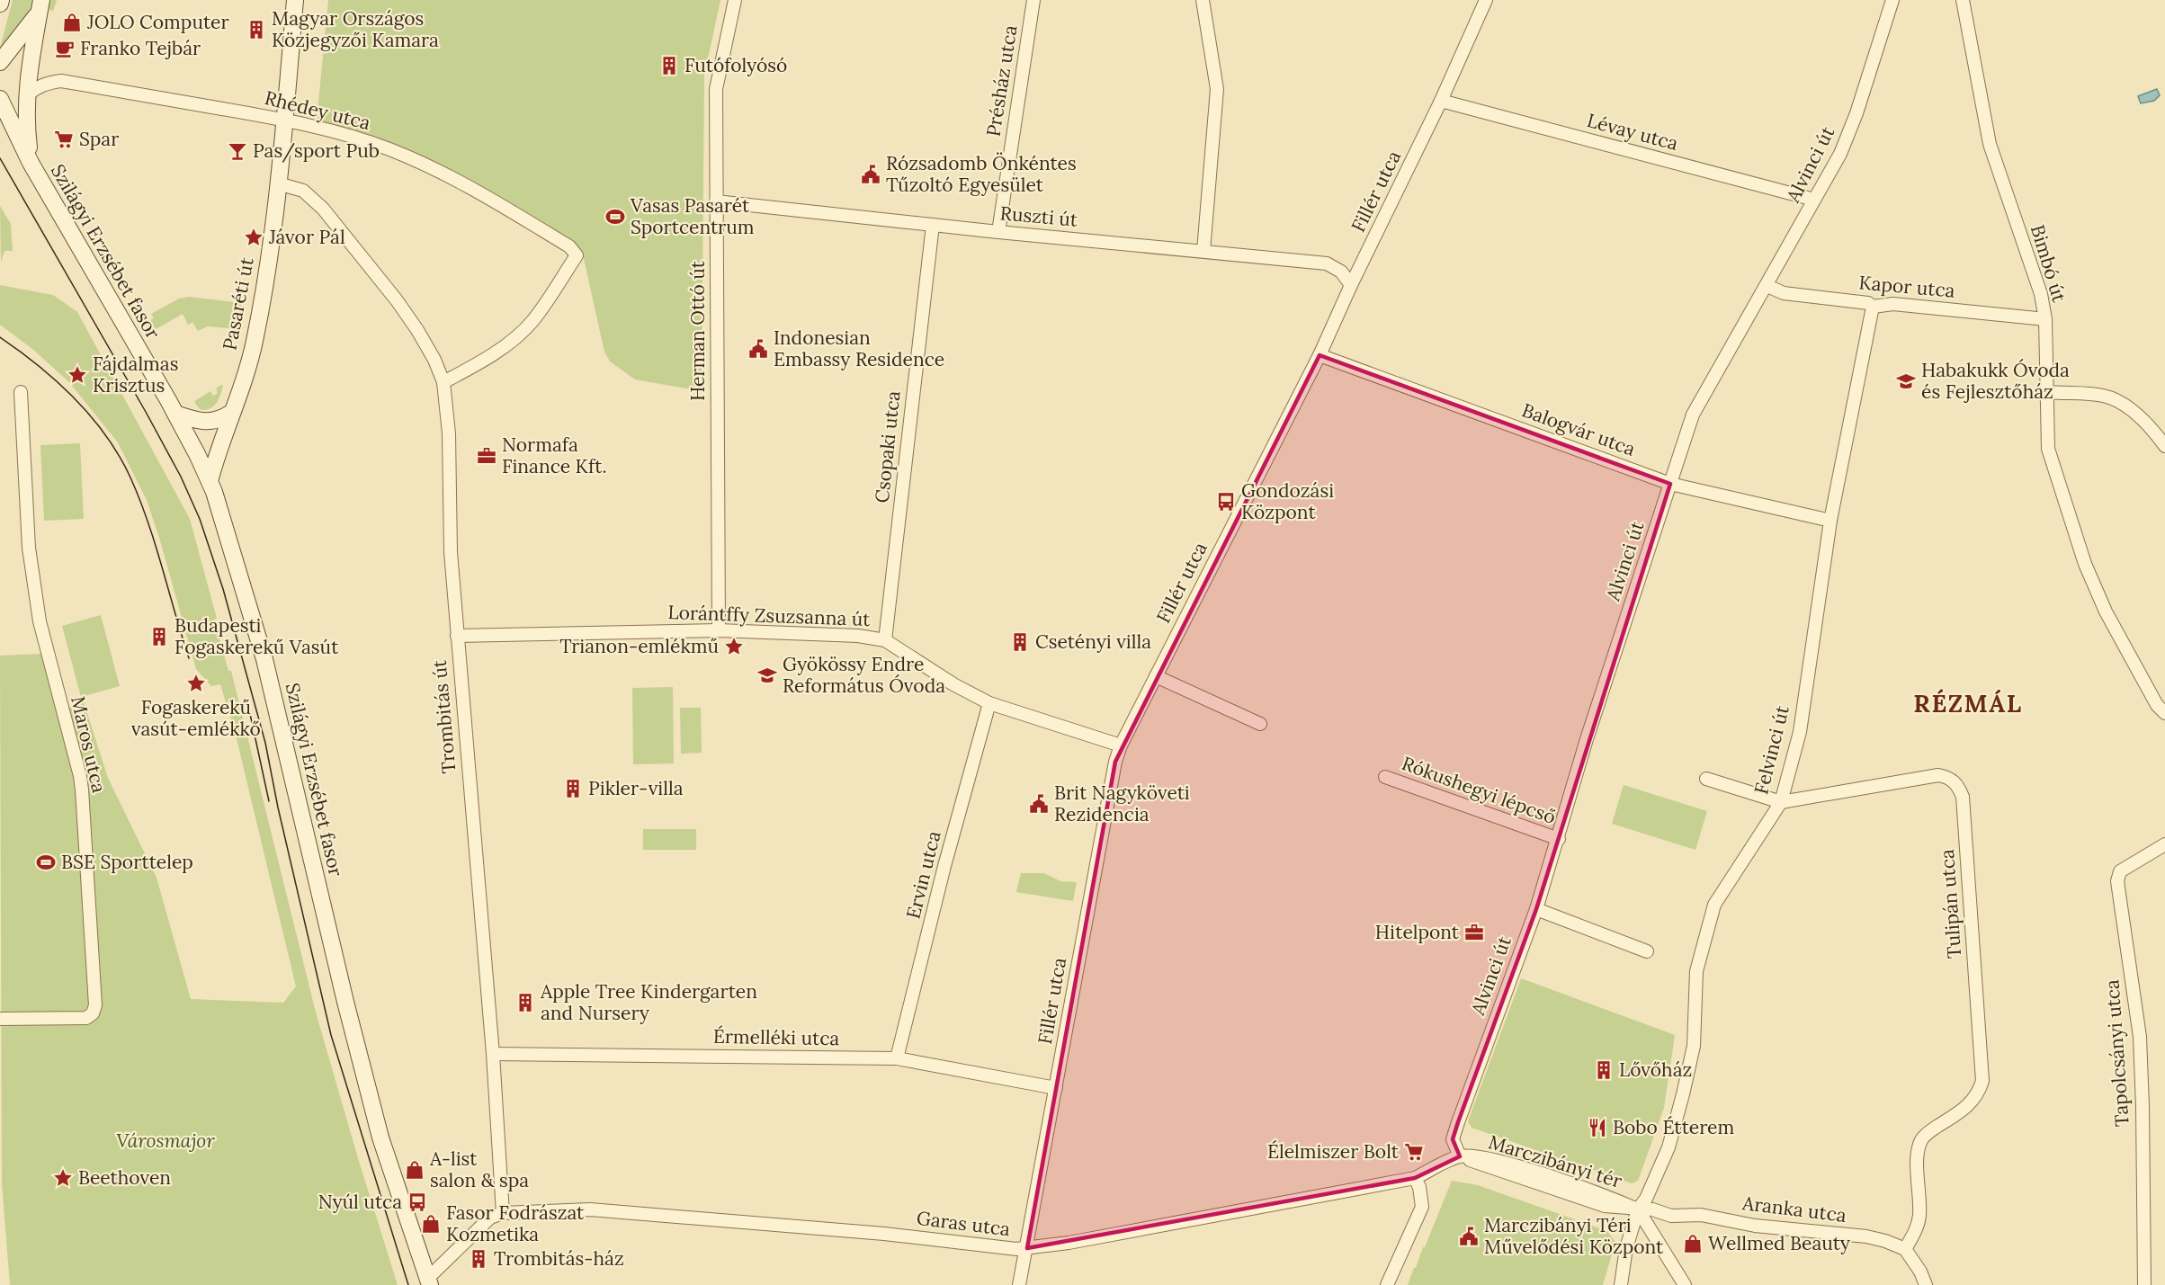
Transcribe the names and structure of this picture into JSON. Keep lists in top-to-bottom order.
{
  "streets": {
    "main road": ["Szilágyi Erzsébet fasor", "Pasaréti út"],
    "street": [
      "Présház utca",
      "Rhédey utca",
      "Lévay utca",
      "Alvinci út",
      "Fillér utca",
      "Ruszti út",
      "Bimbó út",
      "Kapor utca",
      "Herman Ottó út",
      "Balogvár utca",
      "Csopaki utca",
      "Lorántffy Zsuzsanna út",
      "Trombitás út",
      "Maros utca",
      "Felvinci út",
      "Rókushegyi lépcső",
      "Ervin utca",
      "Tulipán utca",
      "Érmelléki utca",
      "Tapolcsányi utca",
      "Marczibányi tér",
      "Aranka utca",
      "Garas utca"
    ]
  },
  "crossings": [
    ["Présház utca", "Ruszti út"],
    ["Rhédey utca", "Szilágyi Erzsébet fasor"],
    ["Rhédey utca", "Pasaréti út"],
    ["Rhédey utca", "Trombitás út"],
    ["Lévay utca", "Alvinci út"],
    ["Lévay utca", "Fillér utca"],
    ["Alvinci út", "Kapor utca"],
    ["Alvinci út", "Balogvár utca"],
    ["Alvinci út", "Rókushegyi lépcső"],
    ["Alvinci út", "Marczibányi tér"],
    ["Fillér utca", "Ruszti út"],
    ["Fillér utca", "Balogvár utca"],
    ["Fillér utca", "Lorántffy Zsuzsanna út"],
    ["Fillér utca", "Érmelléki utca"],
    ["Fillér utca", "Garas utca"],
    ["Ruszti út", "Herman Ottó út"],
    ["Ruszti út", "Csopaki utca"],
    ["Szilágyi Erzsébet fasor", "Pasaréti út"],
    ["Bimbó út", "Kapor utca"],
    ["Kapor utca", "Felvinci út"],
    ["Pasaréti út", "Trombitás út"],
    ["Herman Ottó út", "Lorántffy Zsuzsanna út"],
    ["Balogvár utca", "Felvinci út"],
    ["Csopaki utca", "Lorántffy Zsuzsanna út"],
    ["Lorántffy Zsuzsanna út", "Trombitás út"],
    ["Lorántffy Zsuzsanna út", "Ervin utca"],
    ["Trombitás út", "Érmelléki utca"],
    ["Trombitás út", "Garas utca"],
    ["Felvinci út", "Tulipán utca"],
    ["Felvinci út", "Marczibányi tér"],
    ["Felvinci út", "Aranka utca"],
    ["Ervin utca", "Érmelléki utca"],
    ["Tulipán utca", "Aranka utca"],
    ["Marczibányi tér", "Aranka utca"],
    ["Marczibányi tér", "Garas utca"]
  ],
  "districts": ["RÉZMÁL"],
  "parks": ["Városmajor"],
  "places": {
    "shop": [
      "JOLO Computer",
      "A-list salon & spa",
      "Fasor Fodrászat Kozmetika",
      "Wellmed Beauty"
    ],
    "building": [
      "Magyar Országos Közjegyzői Kamara",
      "Futófolyósó",
      "Budapesti Fogaskerekű Vasút",
      "Csetényi villa",
      "Pikler-villa",
      "Apple Tree Kindergarten and Nursery",
      "Lővőház",
      "Trombitás-ház"
    ],
    "cafe": ["Franko Tejbár"],
    "supermarket": ["Spar", "Élelmiszer Bolt"],
    "bar": ["Pas/sport Pub"],
    "public building": [
      "Rózsadomb Önkéntes Tűzoltó Egyesület",
      "Indonesian Embassy Residence",
      "Brit Nagyköveti Rezidencia",
      "Marczibányi Téri Művelődési Központ"
    ],
    "sports": ["Vasas Pasarét Sportcentrum", "BSE Sporttelep"],
    "place": [
      "Jávor Pál",
      "Fájdalmas Krisztus",
      "Trianon-emlékmű",
      "Fogaskerekű vasút-emlékkő",
      "Beethoven"
    ],
    "school or university": ["Habakukk Óvoda és Fejlesztőház", "Gyökössy Endre Református Óvoda"],
    "office": ["Normafa Finance Kft.", "Hitelpont"],
    "bus stop": ["Gondozási Központ", "Nyúl utca"],
    "restaurant": ["Bobo Étterem"]
  }
}
